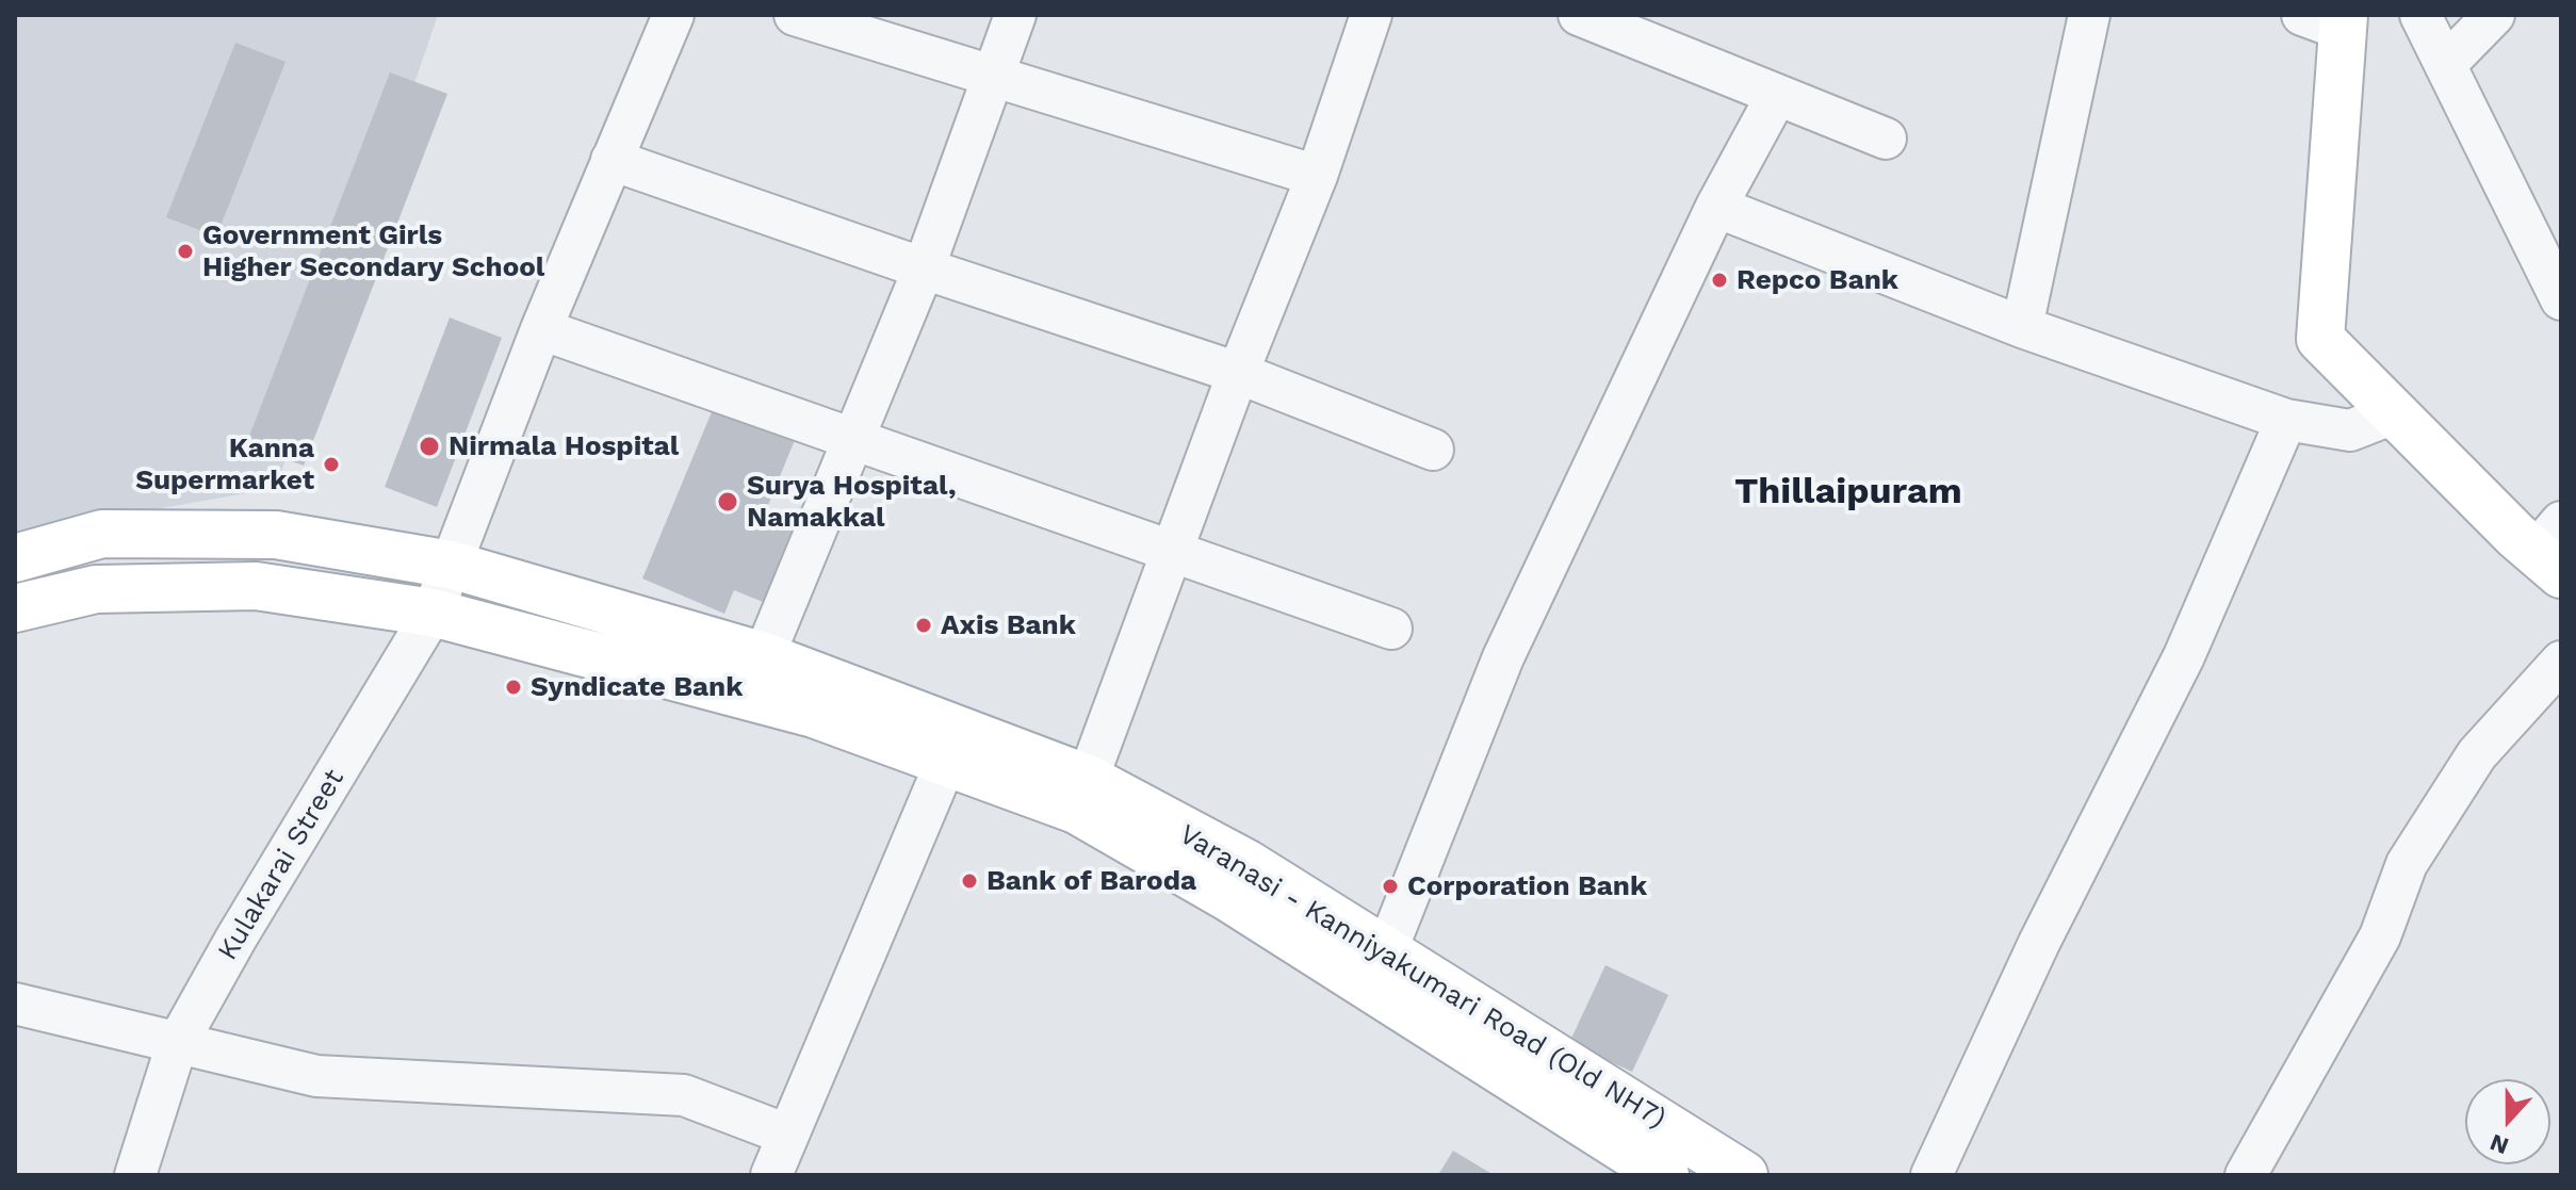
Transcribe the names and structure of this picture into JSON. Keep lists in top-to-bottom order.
{
  "streets": {
    "main road": ["Varanasi - Kanniyakumari Road (Old NH7)"],
    "street": ["Kulakarai Street"]
  },
  "crossings": [
    ["Kulakarai Street", "Varanasi - Kanniyakumari Road (Old NH7)"]
  ],
  "districts": ["Thillaipuram"],
  "places": [
    "Government Girls Higher Secondary School",
    "Repco Bank",
    "Nirmala Hospital",
    "Kanna Supermarket",
    "Surya Hospital, Namakkal",
    "Axis Bank",
    "Syndicate Bank",
    "Bank of Baroda",
    "Corporation Bank"
  ],
  "north": "bottom"
}
